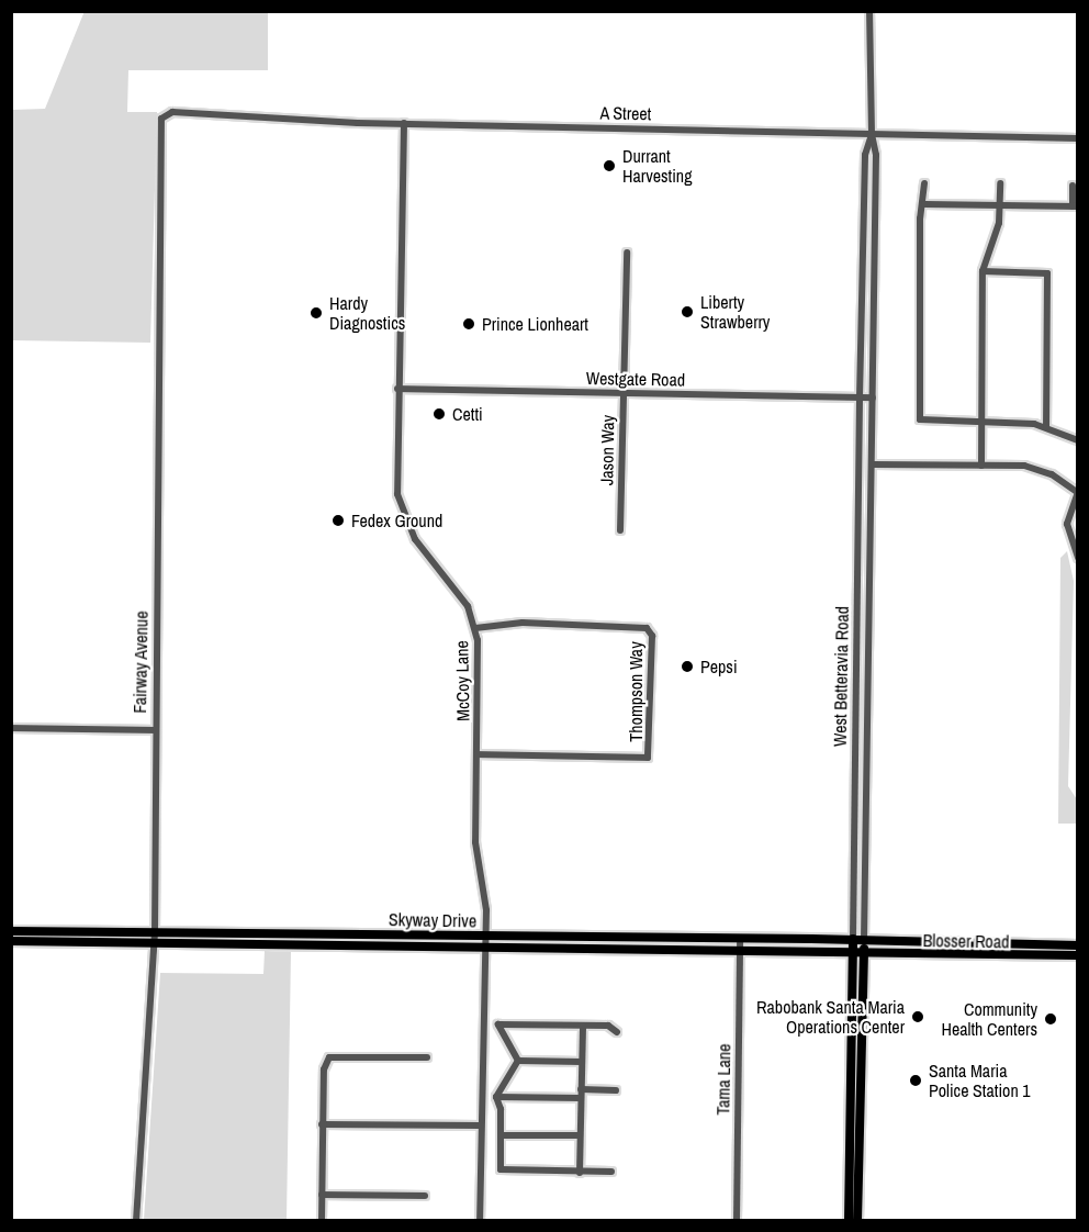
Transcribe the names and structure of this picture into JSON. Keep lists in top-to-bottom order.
{
  "streets": {
    "main road": ["West Betteravia Road", "Skyway Drive", "Blosser Road"],
    "street": [
      "A Street",
      "Westgate Road",
      "Jason Way",
      "Fairway Avenue",
      "McCoy Lane",
      "Thompson Way",
      "Tama Lane"
    ]
  },
  "crossings": [
    ["A Street", "Fairway Avenue"],
    ["A Street", "West Betteravia Road"],
    ["A Street", "McCoy Lane"],
    ["Westgate Road", "Jason Way"],
    ["Westgate Road", "West Betteravia Road"],
    ["Westgate Road", "McCoy Lane"],
    ["Fairway Avenue", "Skyway Drive"],
    ["West Betteravia Road", "Skyway Drive"],
    ["West Betteravia Road", "Blosser Road"],
    ["McCoy Lane", "Thompson Way"],
    ["McCoy Lane", "Skyway Drive"],
    ["Skyway Drive", "Blosser Road"],
    ["Skyway Drive", "Tama Lane"]
  ],
  "places": [
    "Durrant Harvesting",
    "Liberty Strawberry",
    "Hardy Diagnostics",
    "Prince Lionheart",
    "Cetti",
    "Fedex Ground",
    "Pepsi",
    "Rabobank Santa Maria Operations Center",
    "Community Health Centers",
    "Santa Maria Police Station 1"
  ]
}
